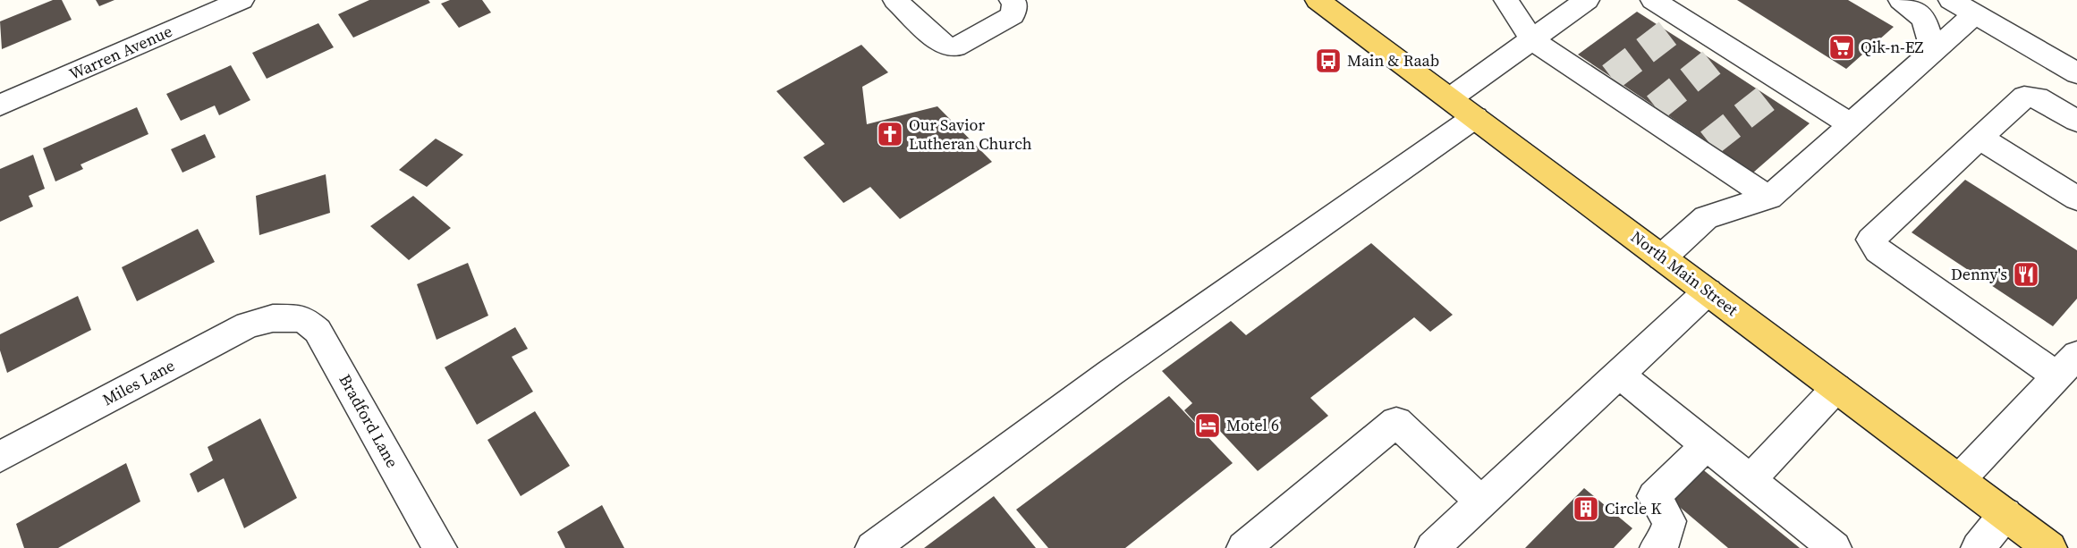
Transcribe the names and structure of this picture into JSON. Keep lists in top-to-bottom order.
{
  "streets": {
    "main road": ["North Main Street"],
    "street": ["Warren Avenue", "Miles Lane", "Bradford Lane"]
  },
  "crossings": [
    ["Miles Lane", "Bradford Lane"]
  ],
  "places": {
    "supermarket": ["Qik-n-EZ"],
    "bus stop": ["Main & Raab"],
    "church": ["Our Savior Lutheran Church"],
    "restaurant": ["Denny's"],
    "hotel": ["Motel 6"],
    "building": ["Circle K"]
  }
}
